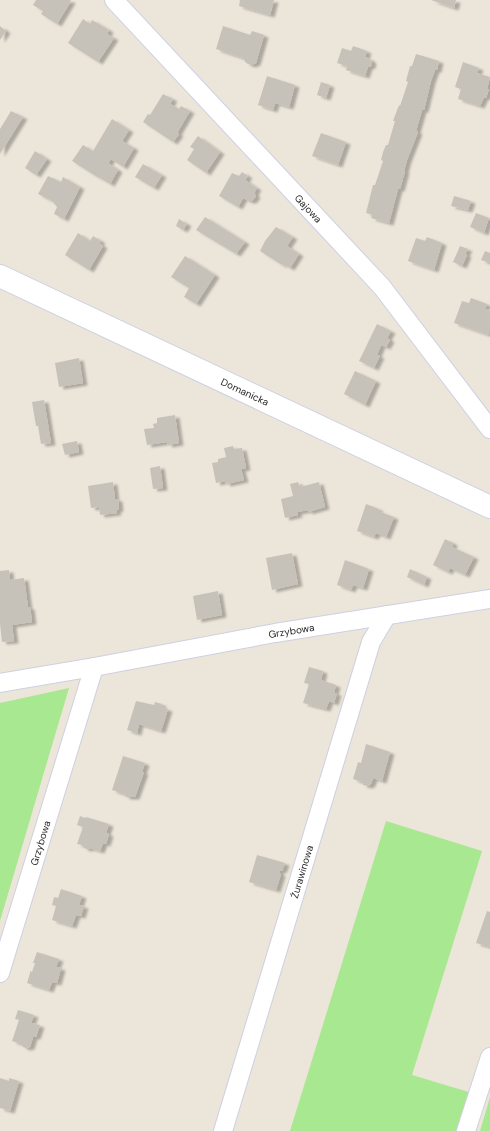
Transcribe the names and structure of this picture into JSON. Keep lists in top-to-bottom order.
{
  "streets": {
    "street": [
      "Gajowa",
      "Domanicka",
      "Grzybowa",
      "Żurawinowa"
    ]
  },
  "crossings": [
    ["Grzybowa", "Żurawinowa"]
  ]
}
